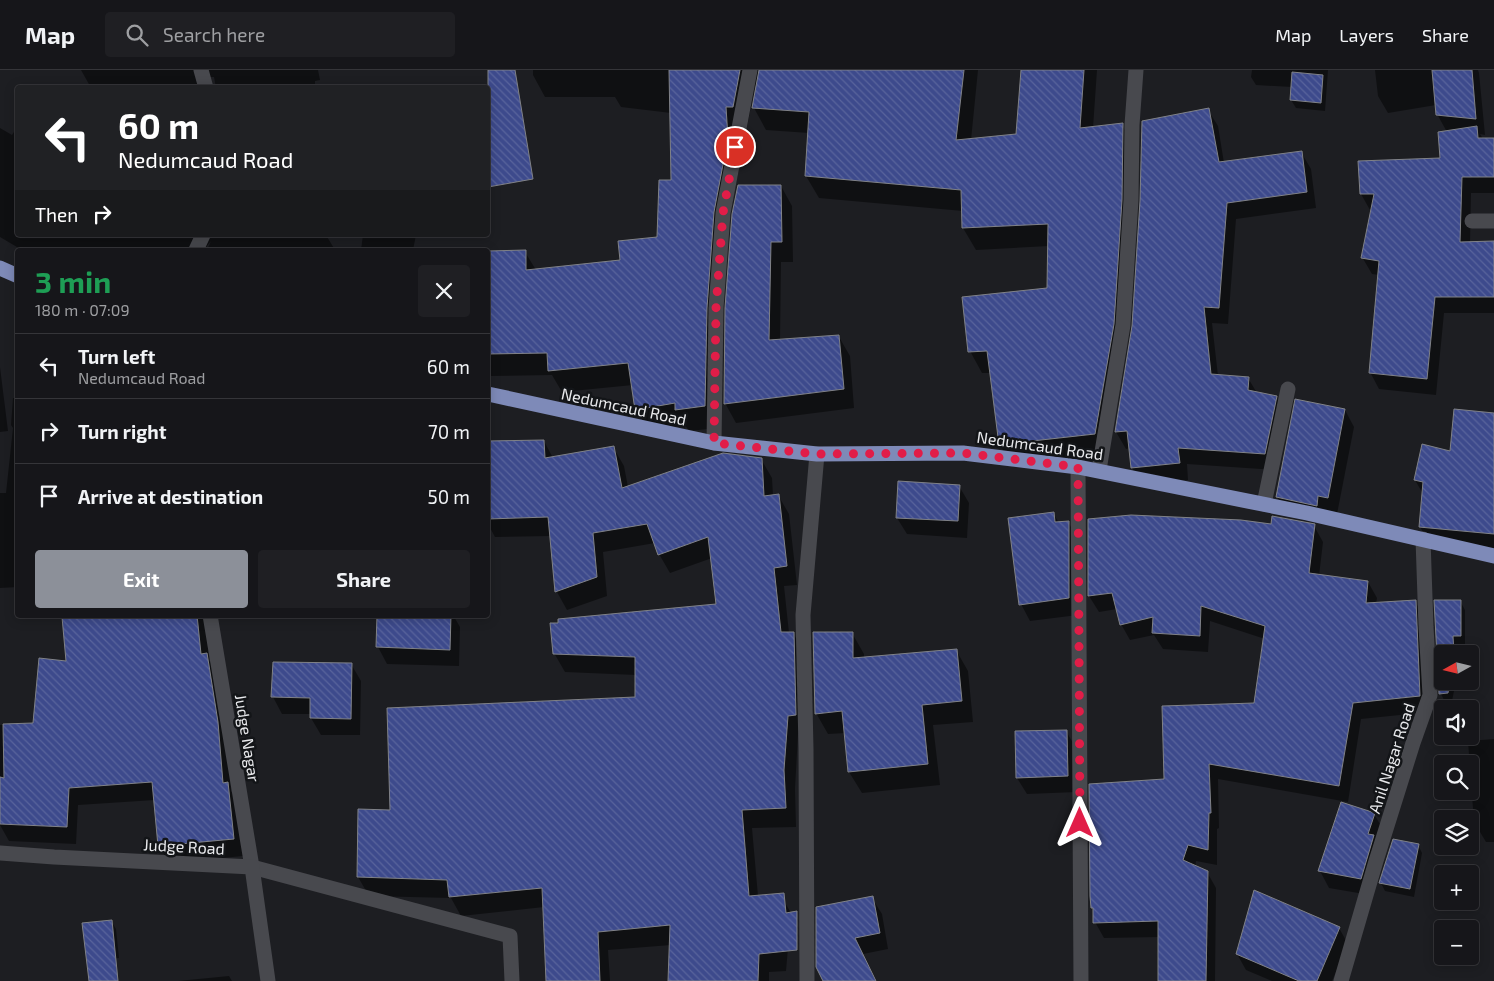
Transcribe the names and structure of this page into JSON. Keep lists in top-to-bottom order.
{
  "streets": {
    "main road": ["Nedumcaud Road"],
    "street": ["Judge Nagar", "Anil Nagar Road", "Judge Road"]
  },
  "crossings": [
    ["Nedumcaud Road", "Anil Nagar Road"],
    ["Judge Nagar", "Judge Road"]
  ],
  "north": "left",
  "page": {
    "header": "Map",
    "search": "Search here",
    "nav": ["Map", "Layers", "Share"],
    "turn": ["60 m", "Nedumcaud Road"],
    "then": "Then",
    "heading": ["3 min", "180 m · 07:09"],
    "list": [
      {
        "name": "Turn left",
        "note": "Nedumcaud Road",
        "value": "60 m"
      },
      {
        "name": "Turn right",
        "value": "70 m"
      },
      {
        "name": "Arrive at destination",
        "value": "50 m"
      }
    ],
    "buttons": ["Exit", "Share"],
    "map_buttons": ["+", "−"]
  }
}
